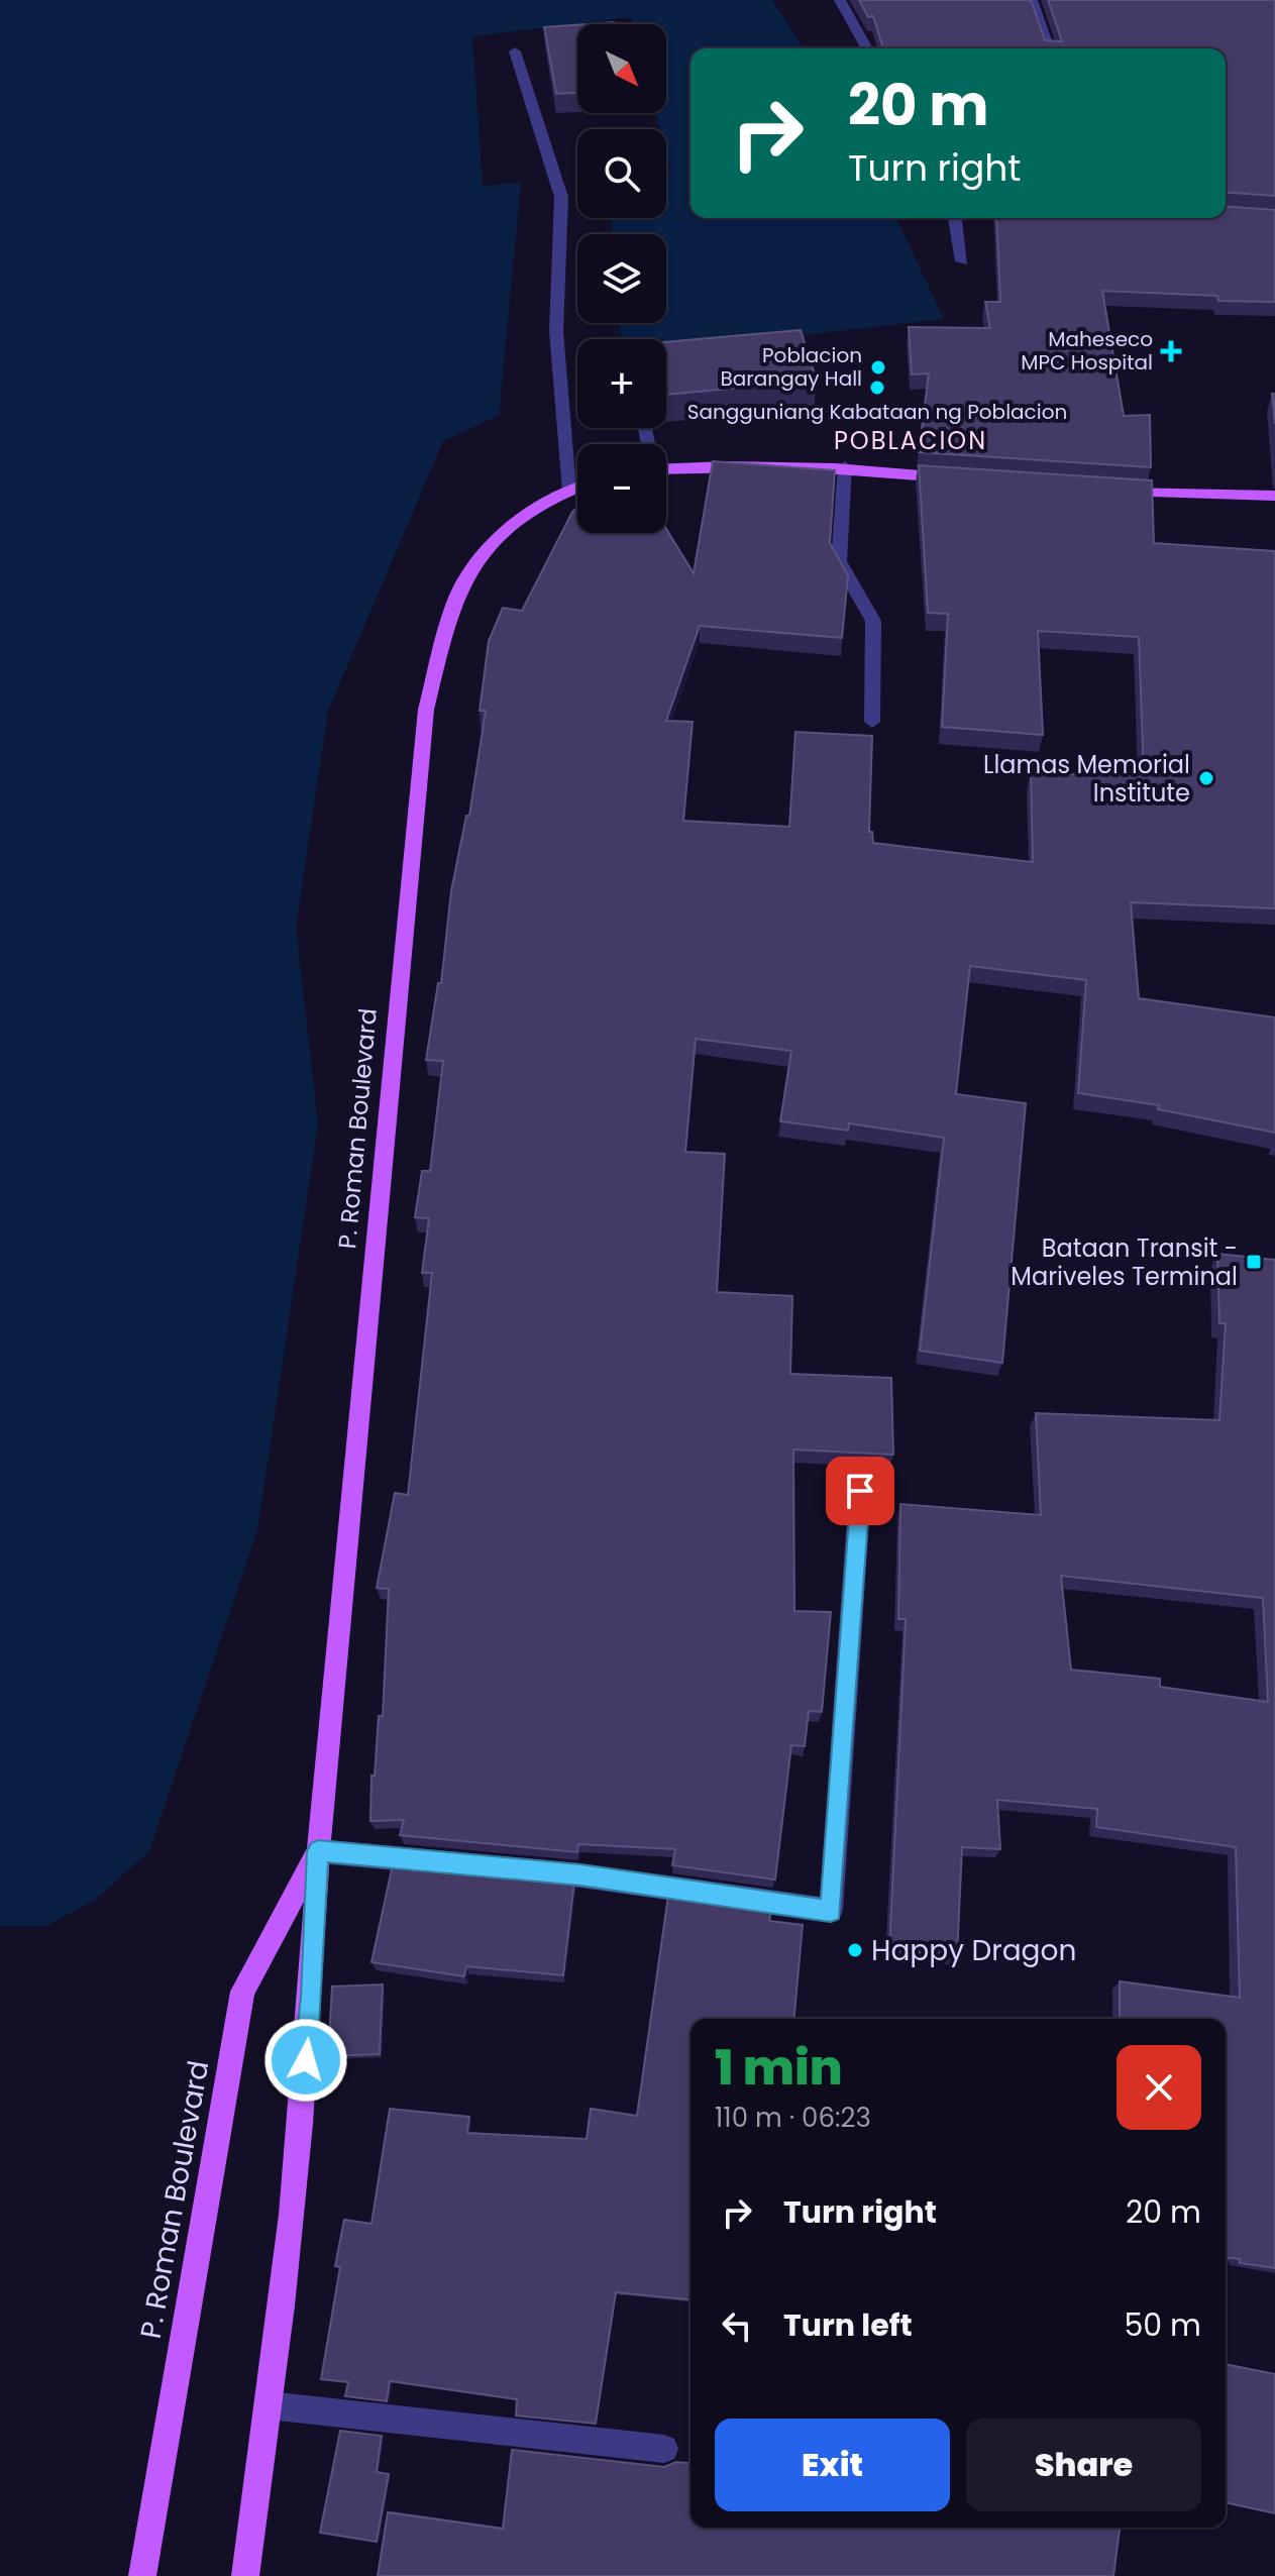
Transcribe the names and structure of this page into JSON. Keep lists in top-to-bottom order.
{
  "streets": {
    "main road": ["P. Roman Boulevard"]
  },
  "districts": ["POBLACION"],
  "places": {
    "health": ["Maheseco MPC Hospital"],
    "other": [
      "Poblacion Barangay Hall",
      "Sangguniang Kabataan ng Poblacion",
      "Llamas Memorial Institute",
      "Happy Dragon"
    ],
    "transit": ["Bataan Transit - Mariveles Terminal"]
  },
  "north": "bottom right",
  "page": {
    "map_buttons": ["+", "−"],
    "turn": ["20 m", "Turn right"],
    "heading": ["1 min", "110 m · 06:23"],
    "list": [
      {
        "name": "Turn right",
        "value": "20 m"
      },
      {
        "name": "Turn left",
        "value": "50 m"
      }
    ],
    "buttons": ["Exit", "Share"]
  }
}
